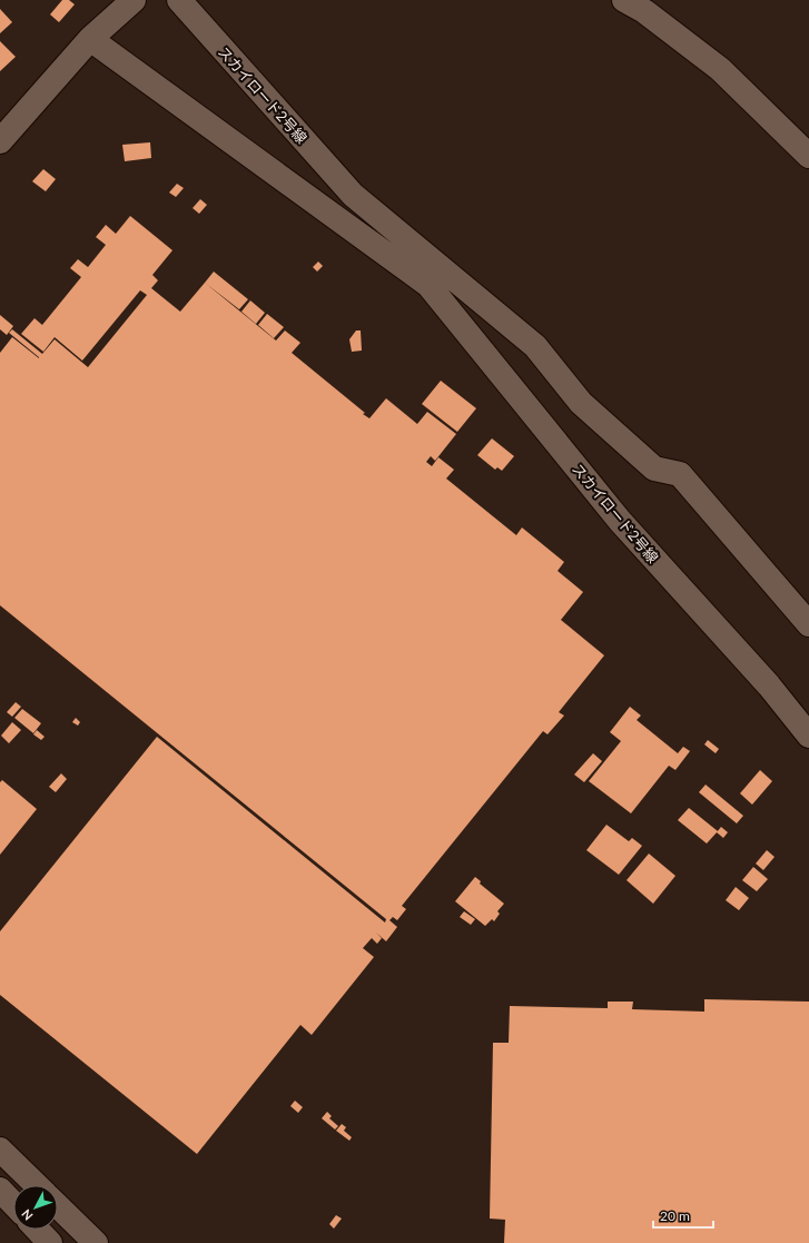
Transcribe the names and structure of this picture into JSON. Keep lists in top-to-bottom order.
{
  "streets": {
    "street": ["スカイロード2号線"]
  },
  "scale_bar": "20 m",
  "north": "bottom left"
}
